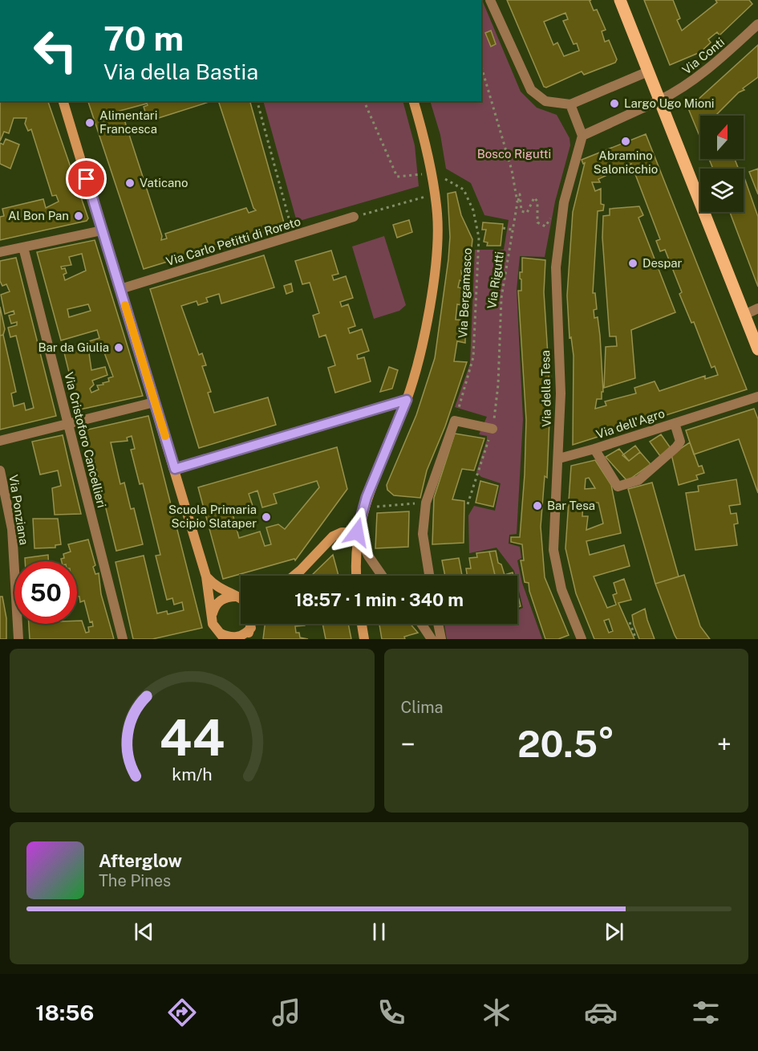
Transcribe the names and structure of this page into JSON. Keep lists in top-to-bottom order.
{
  "streets": {
    "street": [
      "Via Conti",
      "Via Carlo Petitti di Roreto",
      "Via della Tesa",
      "Via dell'Agro",
      "Via Cristoforo Cancellieri",
      "Via Ponziana"
    ],
    "path": ["Via Rigutti", "Via Bergamasco"]
  },
  "crossings": [
    ["Via della Tesa", "Via dell'Agro"]
  ],
  "parks": ["Bosco Rigutti"],
  "places": [
    "Largo Ugo Mioni",
    "Alimentari Francesca",
    "Abramino Salonicchio",
    "Vaticano",
    "Al Bon Pan",
    "Despar",
    "Bar da Giulia",
    "Bar Tesa",
    "Scuola Primaria Scipio Slataper"
  ],
  "north": "top",
  "page": {
    "turn": ["70 m", "Via della Bastia"],
    "limit": "50",
    "trip": "18:57 · 1 min · 340 m",
    "tile": "Clima",
    "heat": ["−", "20.5°", "+"],
    "song": ["Afterglow", "The Pines"],
    "tabs": "18:56",
    "gauge": ["44", "km/h"]
  }
}
